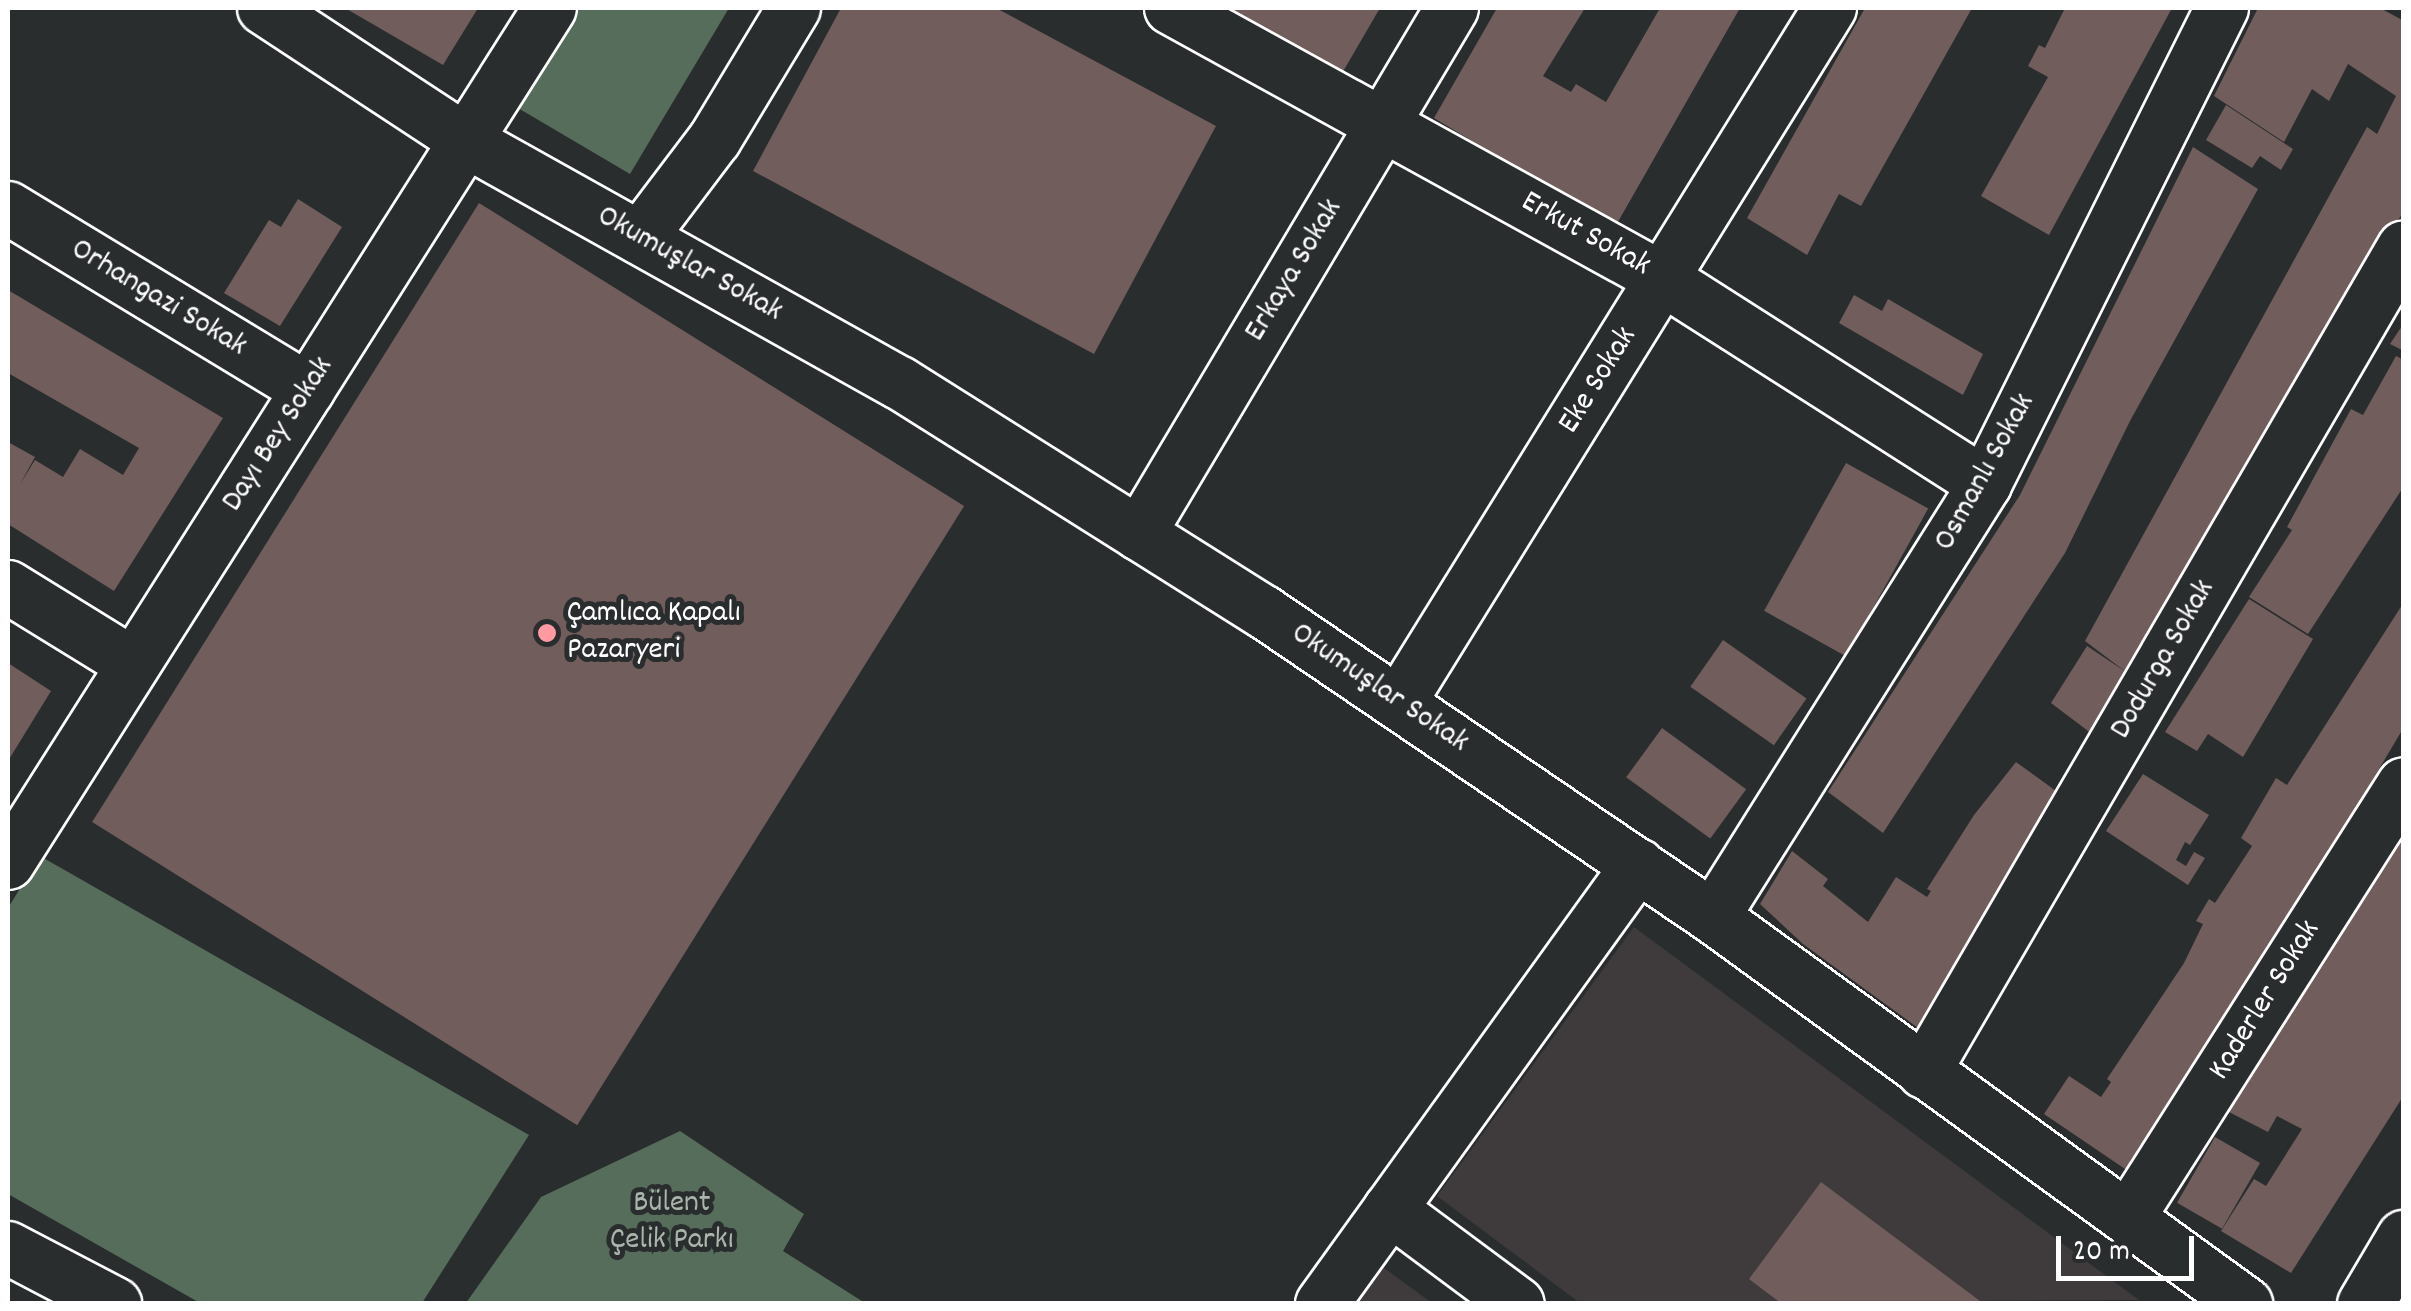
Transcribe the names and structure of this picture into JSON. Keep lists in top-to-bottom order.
{
  "streets": {
    "street": [
      "Erkut Sokak",
      "Okumuşlar Sokak",
      "Erkaya Sokak",
      "Orhangazi Sokak",
      "Eke Sokak",
      "Dayı Bey Sokak",
      "Osmanlı Sokak",
      "Dodurga Sokak",
      "Kaderler Sokak"
    ]
  },
  "crossings": [
    ["Erkut Sokak", "Erkaya Sokak"],
    ["Erkut Sokak", "Eke Sokak"],
    ["Erkut Sokak", "Osmanlı Sokak"],
    ["Okumuşlar Sokak", "Erkaya Sokak"],
    ["Okumuşlar Sokak", "Eke Sokak"],
    ["Okumuşlar Sokak", "Dayı Bey Sokak"],
    ["Okumuşlar Sokak", "Osmanlı Sokak"],
    ["Okumuşlar Sokak", "Dodurga Sokak"],
    ["Okumuşlar Sokak", "Kaderler Sokak"],
    ["Orhangazi Sokak", "Dayı Bey Sokak"]
  ],
  "parks": ["Bülent Çelik Parkı"],
  "places": ["Çamlıca Kapalı Pazaryeri"],
  "scale_bar": "20 m"
}
